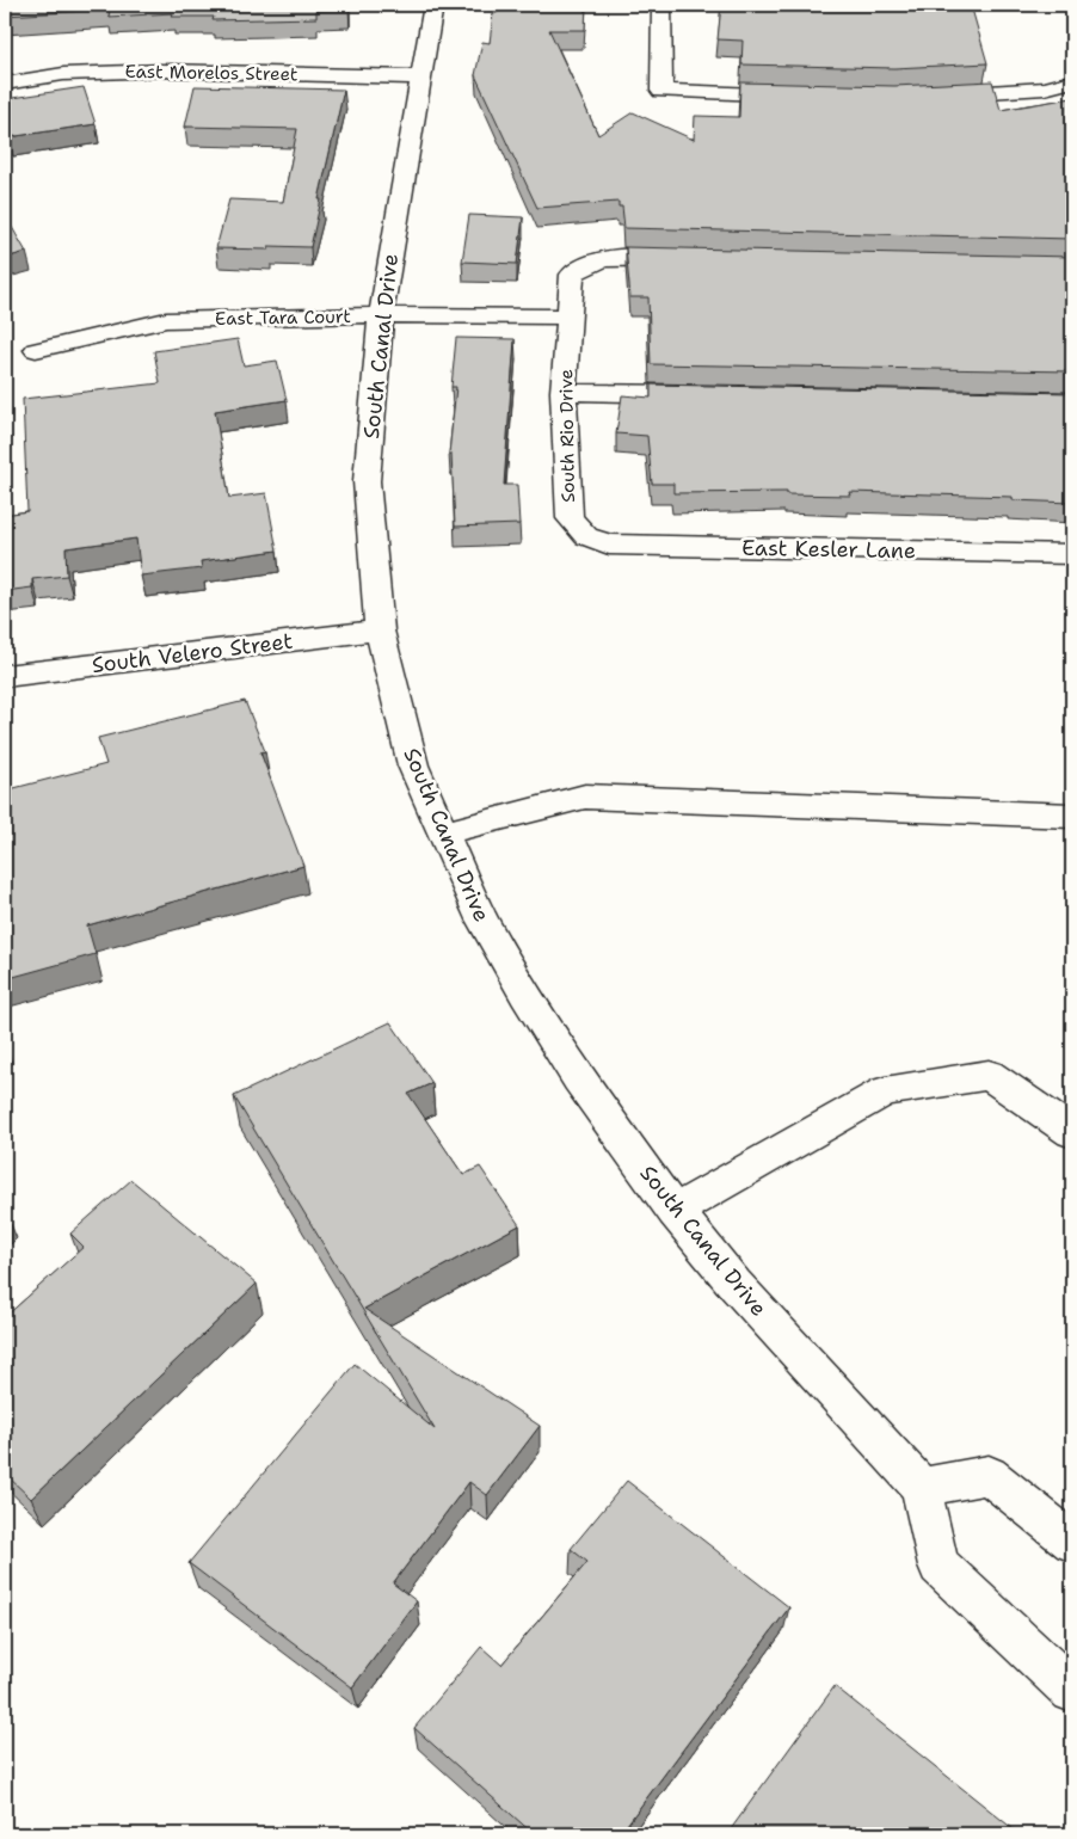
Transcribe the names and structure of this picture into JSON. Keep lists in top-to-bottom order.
{
  "streets": {
    "street": [
      "East Morelos Street",
      "East Tara Court",
      "South Canal Drive",
      "South Rio Drive",
      "East Kesler Lane",
      "South Velero Street"
    ]
  },
  "crossings": [
    ["East Morelos Street", "South Canal Drive"],
    ["East Tara Court", "South Canal Drive"],
    ["East Tara Court", "South Rio Drive"],
    ["South Canal Drive", "South Velero Street"],
    ["South Rio Drive", "East Kesler Lane"]
  ]
}
